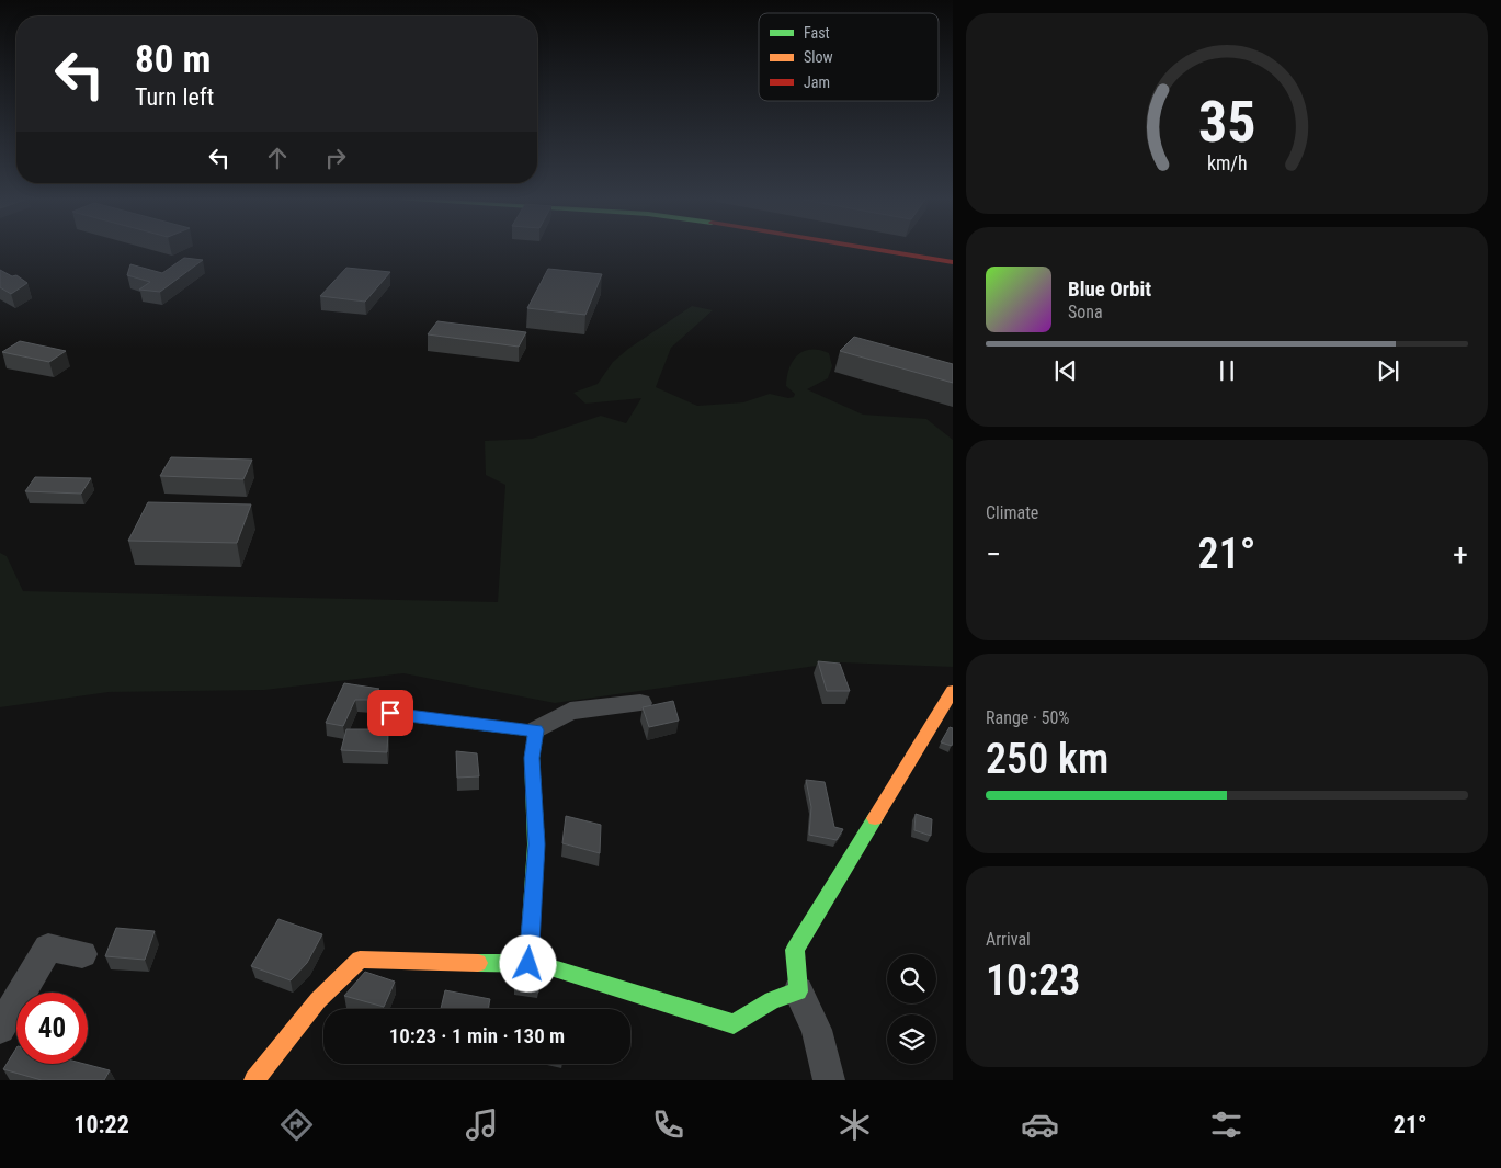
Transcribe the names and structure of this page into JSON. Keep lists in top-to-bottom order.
{
  "legend": ["Fast", "Slow", "Jam"],
  "page": {
    "turn": ["80 m", "Turn left"],
    "song": ["Blue Orbit", "Sona"],
    "tile": [
      "Climate",
      ["Range · 50%", "250 km"],
      ["Arrival", "10:23"]
    ],
    "heat": ["−", "21°", "+"],
    "limit": "40",
    "trip": "10:23 · 1 min · 130 m",
    "tabs": ["10:22", "21°"],
    "gauge": ["35", "km/h"]
  }
}
